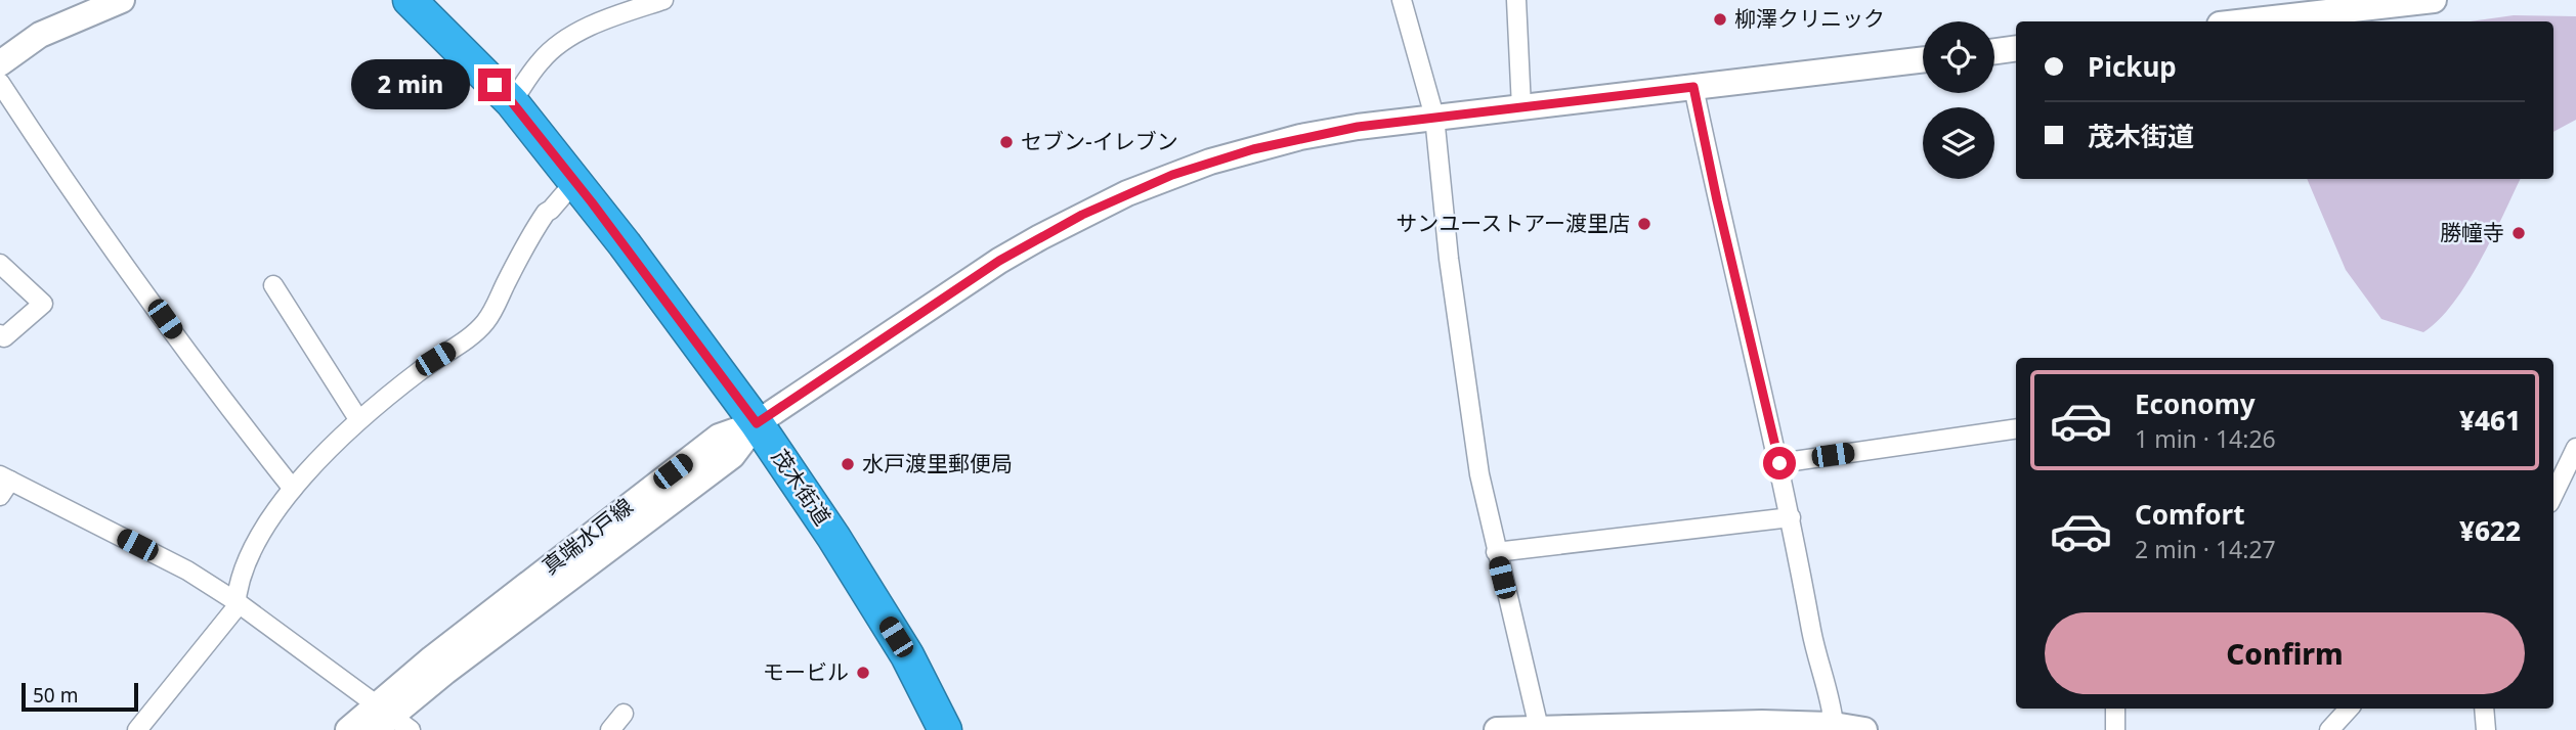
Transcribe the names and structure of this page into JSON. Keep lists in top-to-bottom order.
{
  "streets": {
    "highway": ["茂木街道"],
    "street": ["真端水戸線"]
  },
  "crossings": [
    ["茂木街道", "真端水戸線"]
  ],
  "places": [
    "柳澤クリニック",
    "セブン-イレブン",
    "サンユーストアー渡里店",
    "勝幢寺",
    "水戸渡里郵便局",
    "モービル"
  ],
  "scale_bar": "50 m",
  "page": {
    "banner": ["Pickup", "茂木街道"],
    "bubble": "2 min",
    "list": [
      {
        "name": "Economy",
        "note": "1 min · 14:26",
        "value": "¥461"
      },
      {
        "name": "Comfort",
        "note": "2 min · 14:27",
        "value": "¥622"
      }
    ],
    "buttons": "Confirm",
    "scale": "50 m"
  }
}
